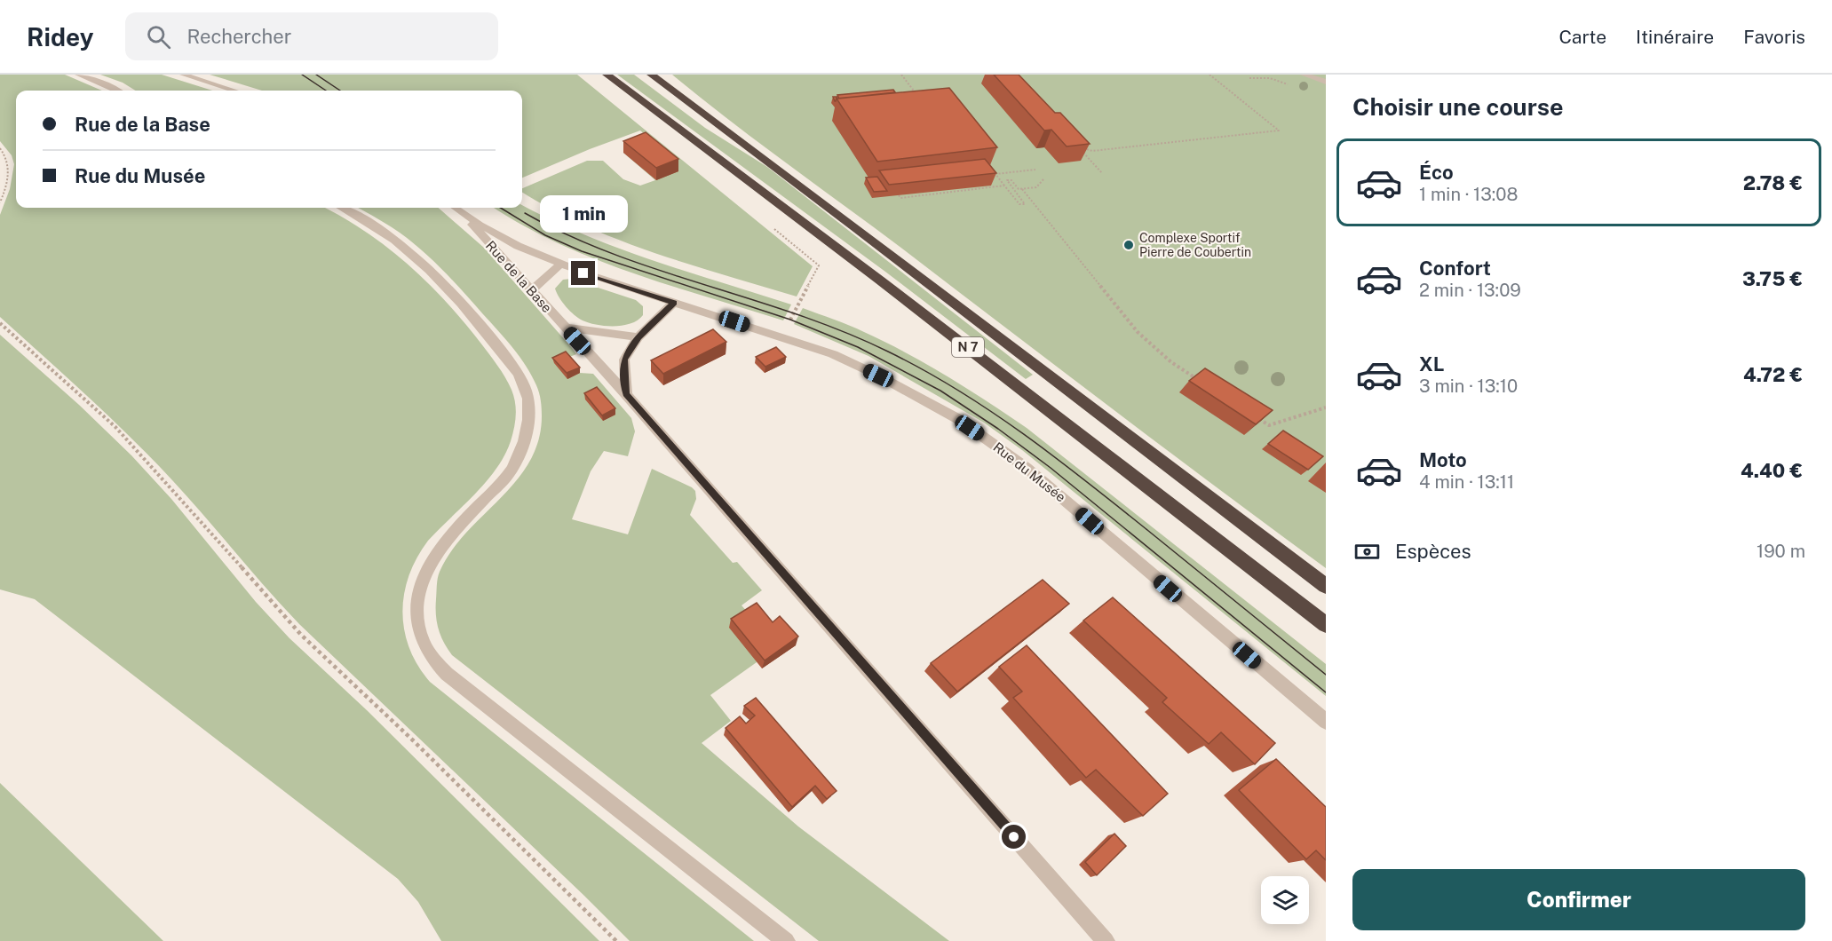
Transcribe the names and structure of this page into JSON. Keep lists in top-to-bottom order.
{
  "streets": {
    "highway": ["N 7"],
    "street": ["Rue de la Base", "Rue du Musée"]
  },
  "crossings": [
    ["Rue de la Base", "Rue du Musée"]
  ],
  "places": ["Complexe Sportif Pierre de Coubertin"],
  "page": {
    "header": "Ridey",
    "search": "Rechercher",
    "nav": ["Carte", "Itinéraire", "Favoris"],
    "heading": "Choisir une course",
    "banner": ["Rue de la Base", "Rue du Musée"],
    "list": [
      {
        "name": "Éco",
        "note": "1 min · 13:08",
        "value": "2.78 €"
      },
      {
        "name": "Confort",
        "note": "2 min · 13:09",
        "value": "3.75 €"
      },
      {
        "name": "XL",
        "note": "3 min · 13:10",
        "value": "4.72 €"
      },
      {
        "name": "Moto",
        "note": "4 min · 13:11",
        "value": "4.40 €"
      }
    ],
    "bubble": "1 min",
    "pay": ["Espèces", "190 m"],
    "buttons": "Confirmer"
  }
}
